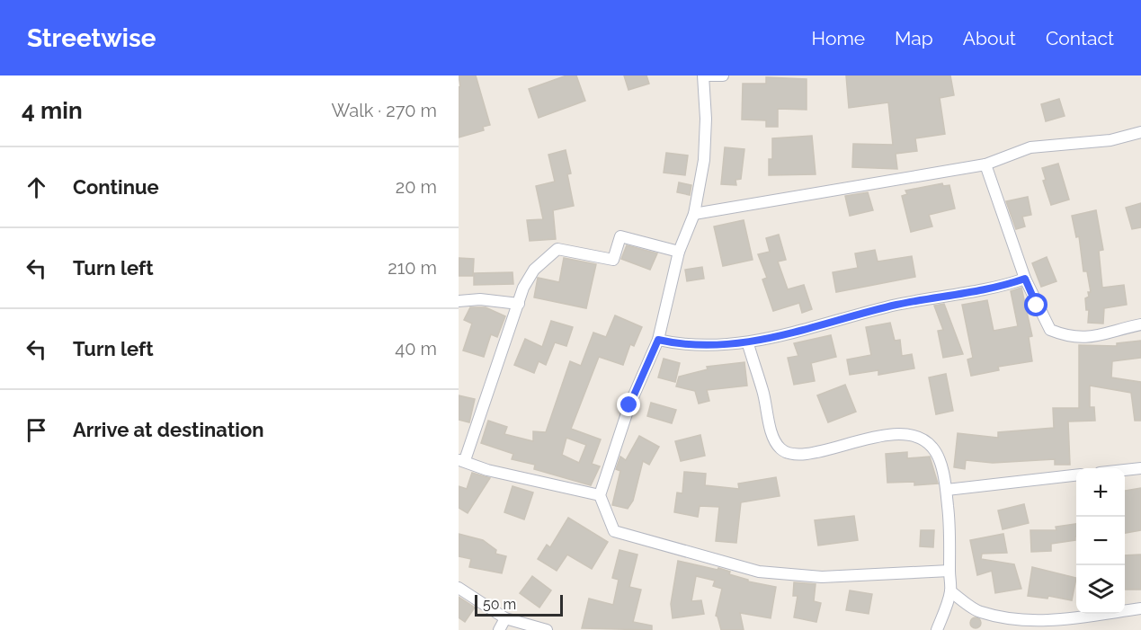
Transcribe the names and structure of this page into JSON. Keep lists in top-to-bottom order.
{
  "scale_bar": "50 m",
  "page": {
    "header": "Streetwise",
    "nav": [
      "Home",
      "Map",
      "About",
      "Contact"
    ],
    "heading": ["4 min", "Walk · 270 m"],
    "list": [
      ["Continue", "20 m"],
      ["Turn left", "210 m"],
      ["Turn left", "40 m"],
      "Arrive at destination"
    ],
    "map_buttons": ["+", "−"],
    "scale": "50 m"
  }
}
